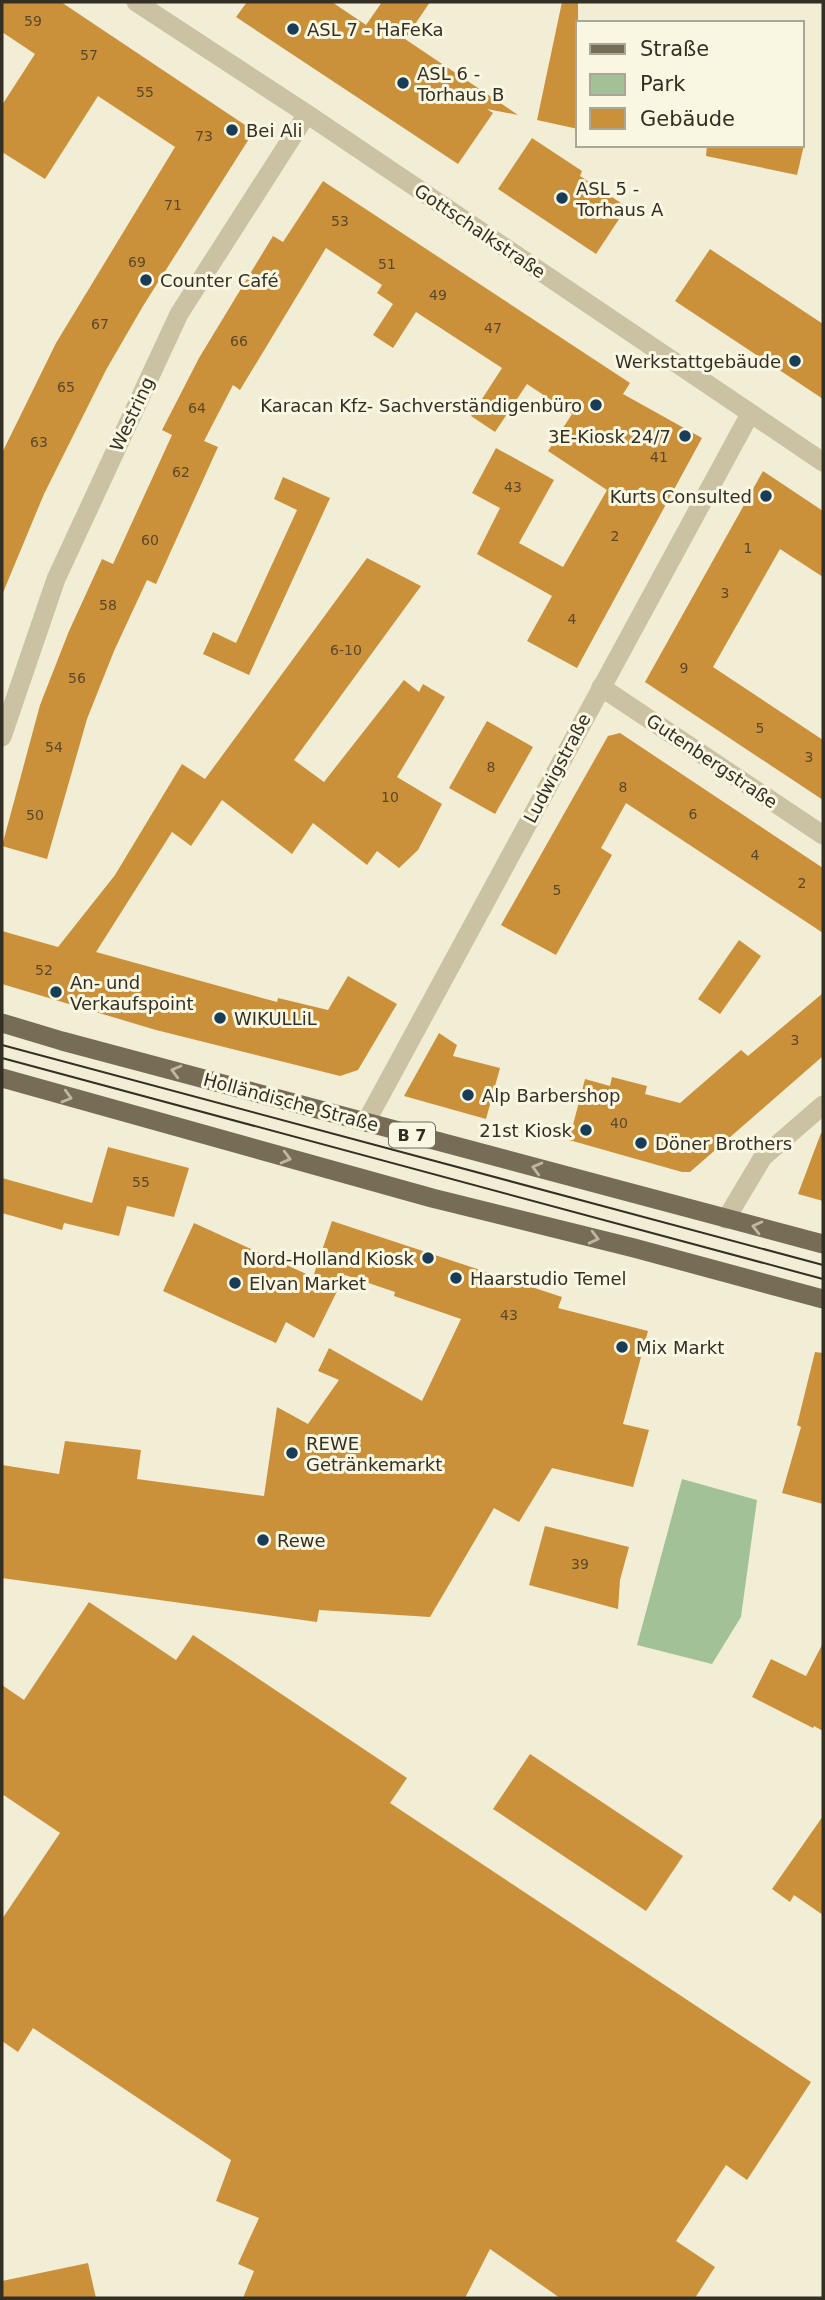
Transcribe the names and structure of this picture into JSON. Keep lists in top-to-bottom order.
{
  "streets": {
    "main road": ["Holländische Straße", "B 7"],
    "street": [
      "Gottschalkstraße",
      "Westring",
      "Gutenbergstraße",
      "Ludwigstraße"
    ]
  },
  "crossings": [
    ["Gottschalkstraße", "Westring"],
    ["Gottschalkstraße", "Ludwigstraße"],
    ["Gutenbergstraße", "Ludwigstraße"],
    ["Ludwigstraße", "Holländische Straße"]
  ],
  "places": [
    "ASL 7 - HaFeKa",
    "ASL 6 - Torhaus B",
    "Bei Ali",
    "ASL 5 - Torhaus A",
    "Counter Café",
    "Werkstattgebäude",
    "Karacan Kfz- Sachverständigenbüro",
    "3E-Kiosk 24/7",
    "Kurts Consulted",
    "An- und Verkaufspoint",
    "WIKULLiL",
    "Alp Barbershop",
    "21st Kiosk",
    "Döner Brothers",
    "Nord-Holland Kiosk",
    "Haarstudio Temel",
    "Elvan Market",
    "Mix Markt",
    "REWE Getränkemarkt",
    "Rewe"
  ],
  "house_numbers": [
    "59",
    "57",
    "55",
    "73",
    "71",
    "53",
    "69",
    "51",
    "49",
    "67",
    "47",
    "66",
    "65",
    "64",
    "63",
    "41",
    "62",
    "43",
    "2",
    "60",
    "1",
    "3",
    "58",
    "4",
    "6-10",
    "9",
    "56",
    "5",
    "54",
    "3",
    "8",
    "8",
    "10",
    "6",
    "50",
    "4",
    "2",
    "5",
    "52",
    "3",
    "40",
    "55",
    "43",
    "39"
  ],
  "legend": ["Straße", "Park", "Gebäude"]
}
